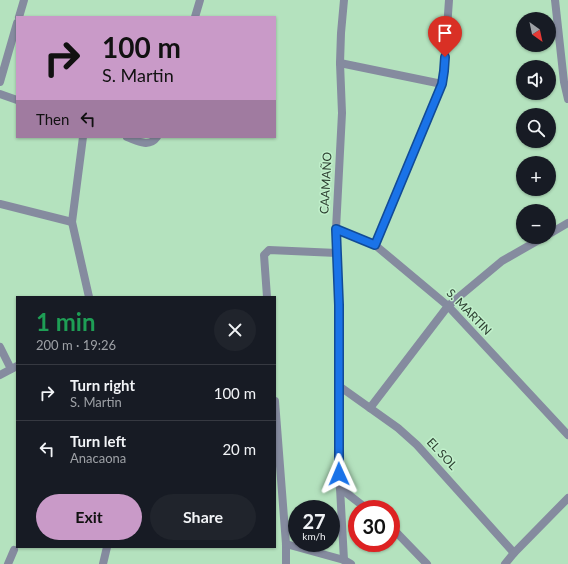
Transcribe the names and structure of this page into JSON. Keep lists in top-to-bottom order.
{
  "streets": {
    "street": ["CAAMAÑO", "S. MARTIN", "EL SOL"]
  },
  "crossings": [
    ["CAAMAÑO", "S. MARTIN"],
    ["CAAMAÑO", "EL SOL"]
  ],
  "north": "bottom right",
  "page": {
    "map_buttons": ["+", "−"],
    "turn": ["100 m", "S. Martin"],
    "then": "Then",
    "heading": ["1 min", "200 m · 19:26"],
    "list": [
      {
        "name": "Turn right",
        "note": "S. Martin",
        "value": "100 m"
      },
      {
        "name": "Turn left",
        "note": "Anacaona",
        "value": "20 m"
      }
    ],
    "buttons": ["Exit", "Share"],
    "speed": "27 km/h",
    "limit": "30"
  }
}
